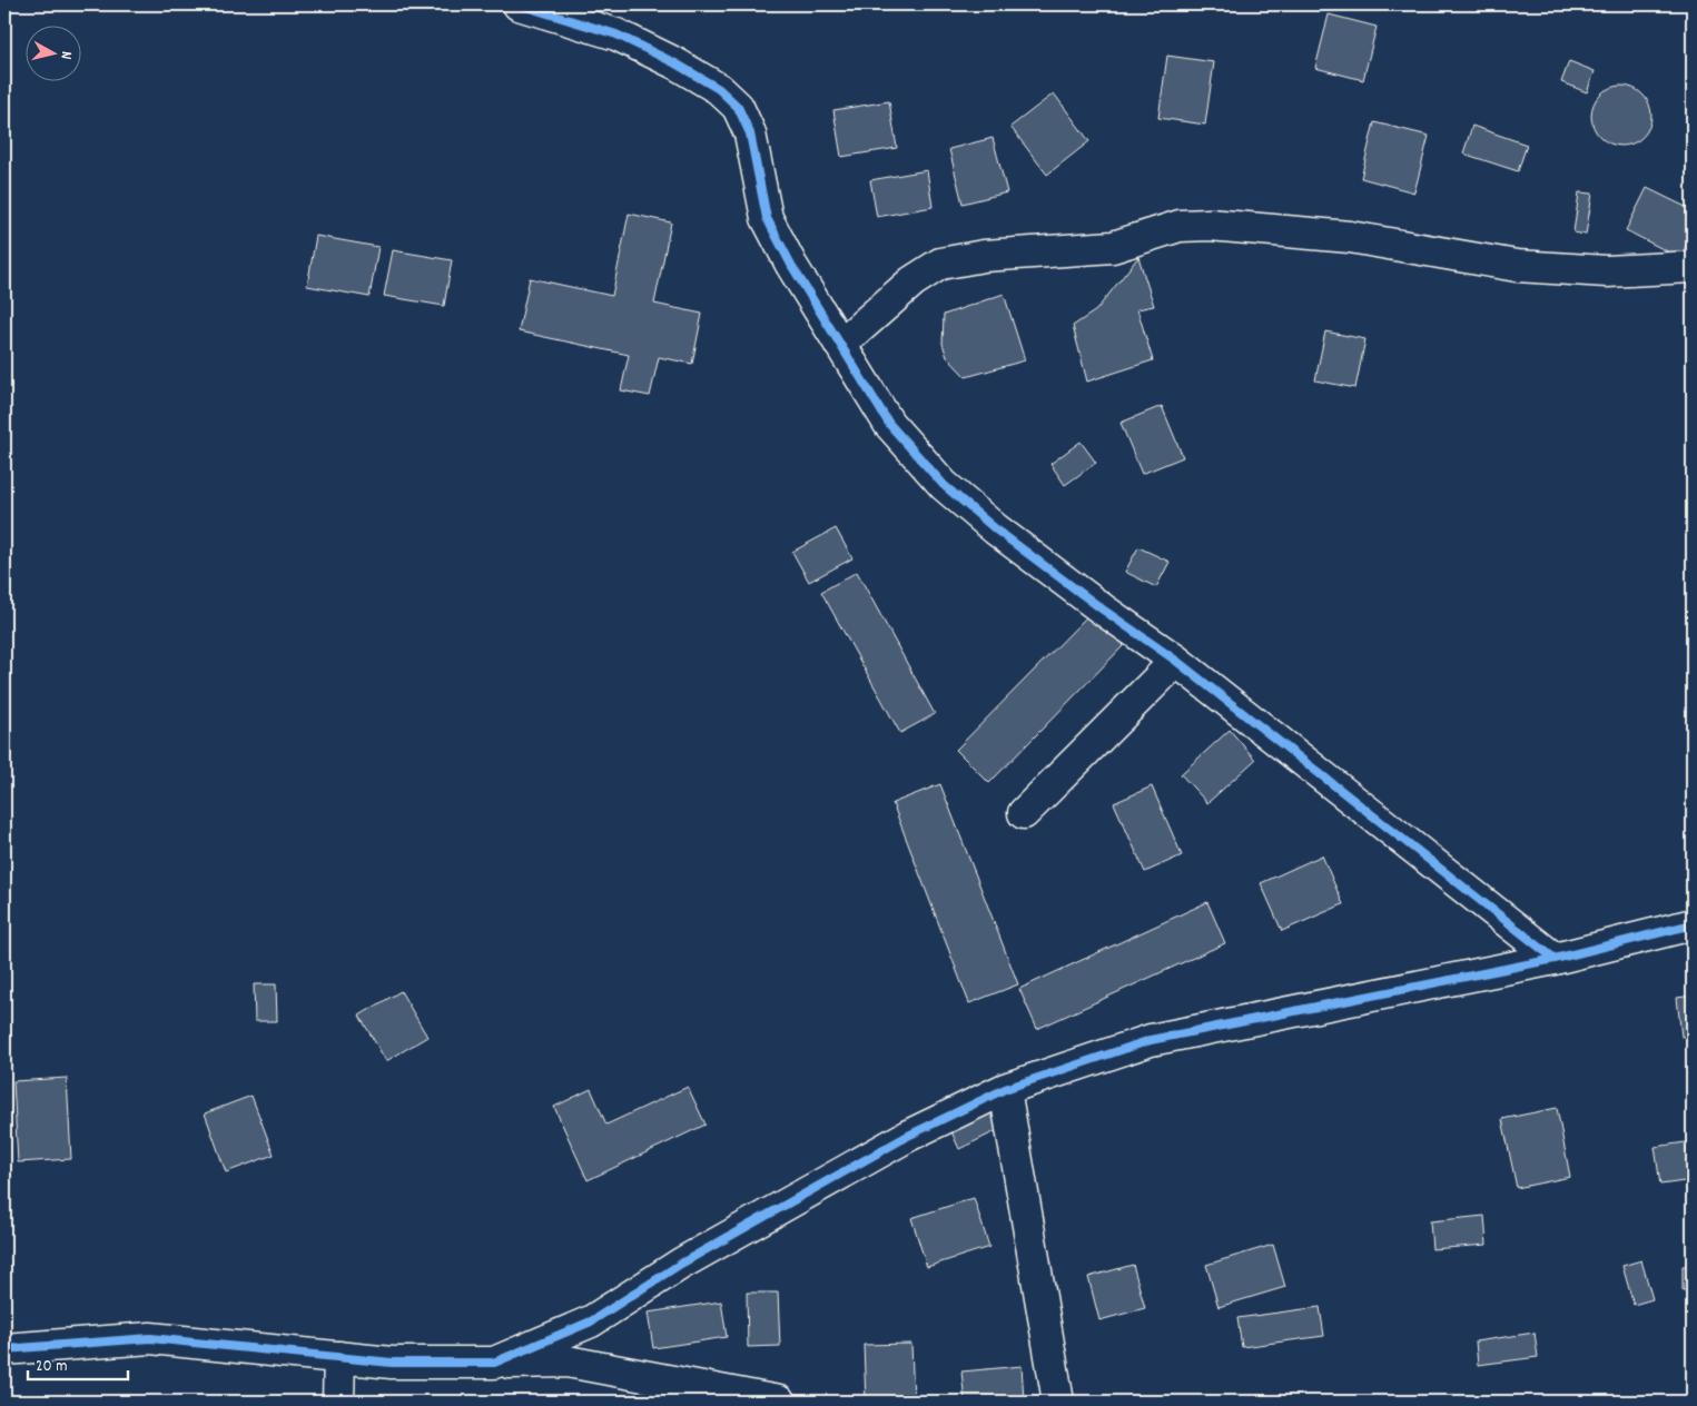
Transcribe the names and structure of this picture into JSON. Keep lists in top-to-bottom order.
{
  "scale_bar": "20 m",
  "north": "right"
}
